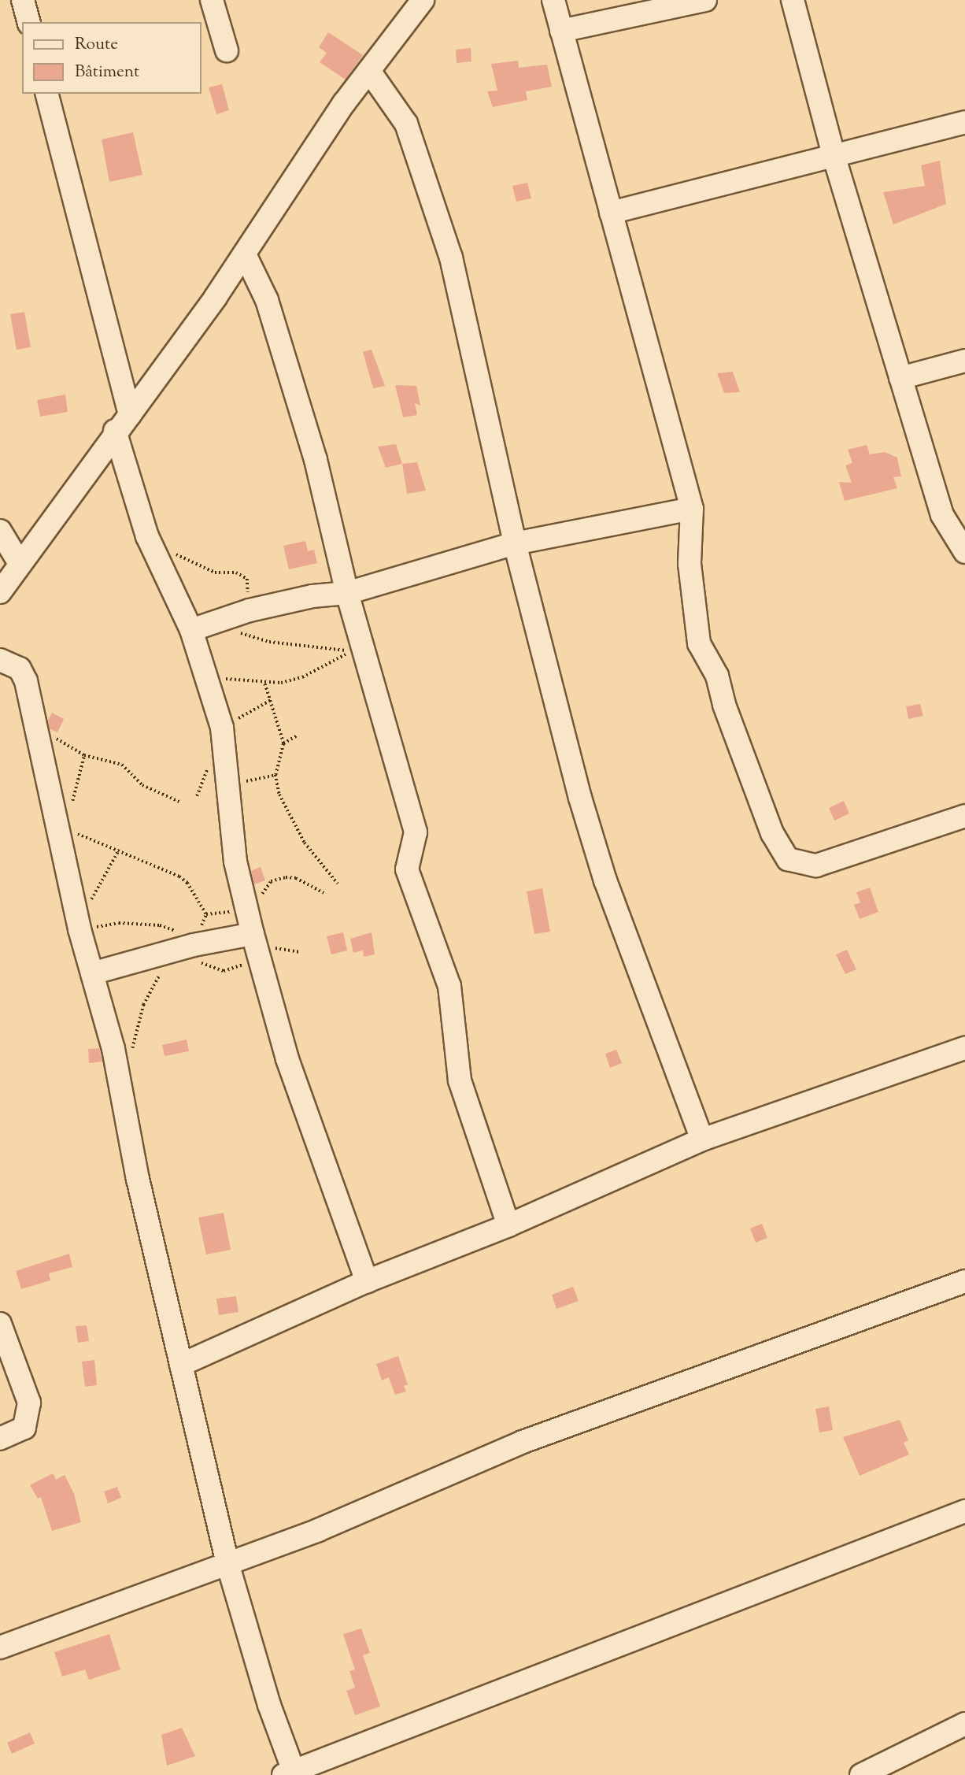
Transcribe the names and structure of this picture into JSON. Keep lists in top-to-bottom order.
{
  "legend": ["Route", "Bâtiment"]
}
